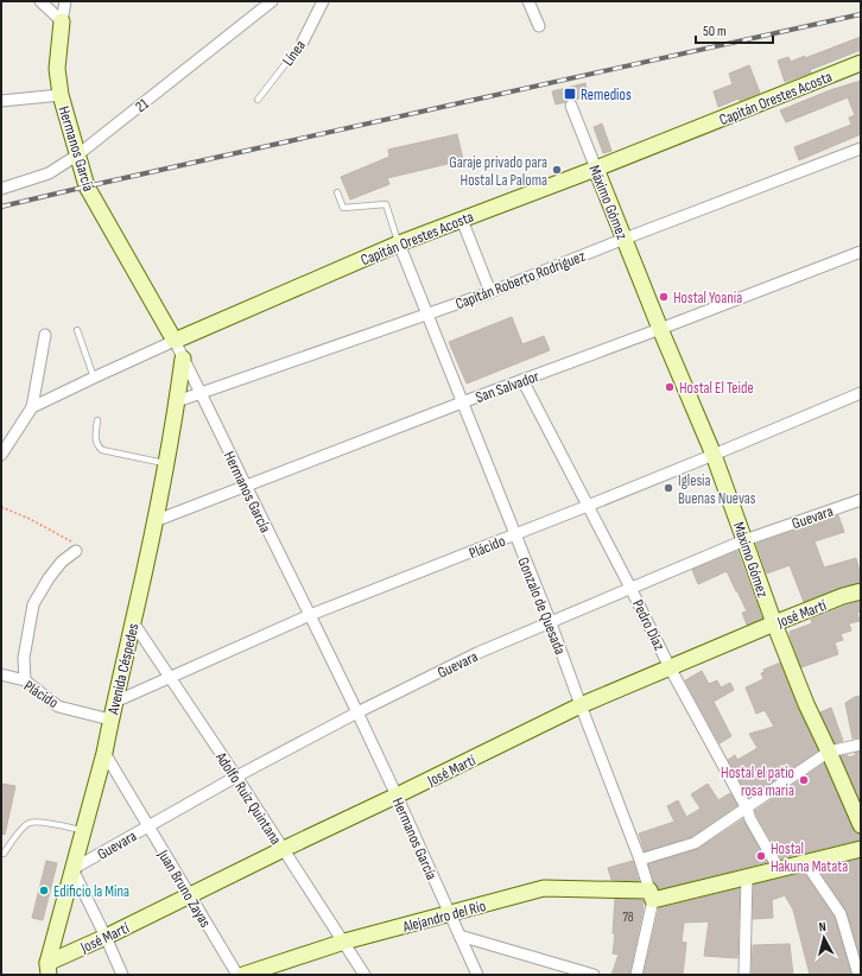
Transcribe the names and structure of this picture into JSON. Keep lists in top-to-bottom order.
{
  "streets": {
    "street": [
      "Línea",
      "Capitán Orestes Acosta",
      "21",
      "Hermanos García",
      "Máximo Gómez",
      "Capitán Roberto Rodríguez",
      "San Salvador",
      "Guevara",
      "Plácido",
      "Gonzalo de Quesada",
      "José Martí",
      "Pedro Díaz",
      "Avenida Céspedes",
      "Adolfo Ruiz Quintana",
      "Juan Bruno Zayas",
      "Alejandro del Río"
    ]
  },
  "crossings": [
    ["Capitán Orestes Acosta", "Hermanos García"],
    ["Capitán Orestes Acosta", "Máximo Gómez"],
    ["Capitán Orestes Acosta", "Gonzalo de Quesada"],
    ["21", "Hermanos García"],
    ["Hermanos García", "Capitán Roberto Rodríguez"],
    ["Hermanos García", "San Salvador"],
    ["Hermanos García", "Guevara"],
    ["Hermanos García", "Plácido"],
    ["Hermanos García", "José Martí"],
    ["Hermanos García", "Avenida Céspedes"],
    ["Hermanos García", "Alejandro del Río"],
    ["Máximo Gómez", "Capitán Roberto Rodríguez"],
    ["Máximo Gómez", "San Salvador"],
    ["Máximo Gómez", "Guevara"],
    ["Máximo Gómez", "Plácido"],
    ["Máximo Gómez", "José Martí"],
    ["Capitán Roberto Rodríguez", "Gonzalo de Quesada"],
    ["Capitán Roberto Rodríguez", "Avenida Céspedes"],
    ["San Salvador", "Gonzalo de Quesada"],
    ["San Salvador", "Pedro Díaz"],
    ["San Salvador", "Avenida Céspedes"],
    ["Guevara", "Gonzalo de Quesada"],
    ["Guevara", "Pedro Díaz"],
    ["Guevara", "Avenida Céspedes"],
    ["Guevara", "Adolfo Ruiz Quintana"],
    ["Guevara", "Juan Bruno Zayas"],
    ["Plácido", "Gonzalo de Quesada"],
    ["Plácido", "Pedro Díaz"],
    ["Plácido", "Avenida Céspedes"],
    ["Plácido", "Adolfo Ruiz Quintana"],
    ["Gonzalo de Quesada", "José Martí"],
    ["Gonzalo de Quesada", "Alejandro del Río"],
    ["José Martí", "Pedro Díaz"],
    ["José Martí", "Avenida Céspedes"],
    ["José Martí", "Adolfo Ruiz Quintana"],
    ["José Martí", "Juan Bruno Zayas"],
    ["Pedro Díaz", "Alejandro del Río"],
    ["Avenida Céspedes", "Adolfo Ruiz Quintana"],
    ["Avenida Céspedes", "Juan Bruno Zayas"],
    ["Adolfo Ruiz Quintana", "Alejandro del Río"]
  ],
  "places": {
    "transit": ["Remedios"],
    "other": [
      "Garaje privado para Hostal La Paloma",
      "Hostal Yoania",
      "Hostal El Teide",
      "Iglesia Buenas Nuevas",
      "Hostal el patio rosa maria",
      "Hostal Hakuna Matata",
      "Edificio la Mina"
    ]
  },
  "house_numbers": ["78"],
  "scale_bar": "50 m",
  "north": "top"
}
